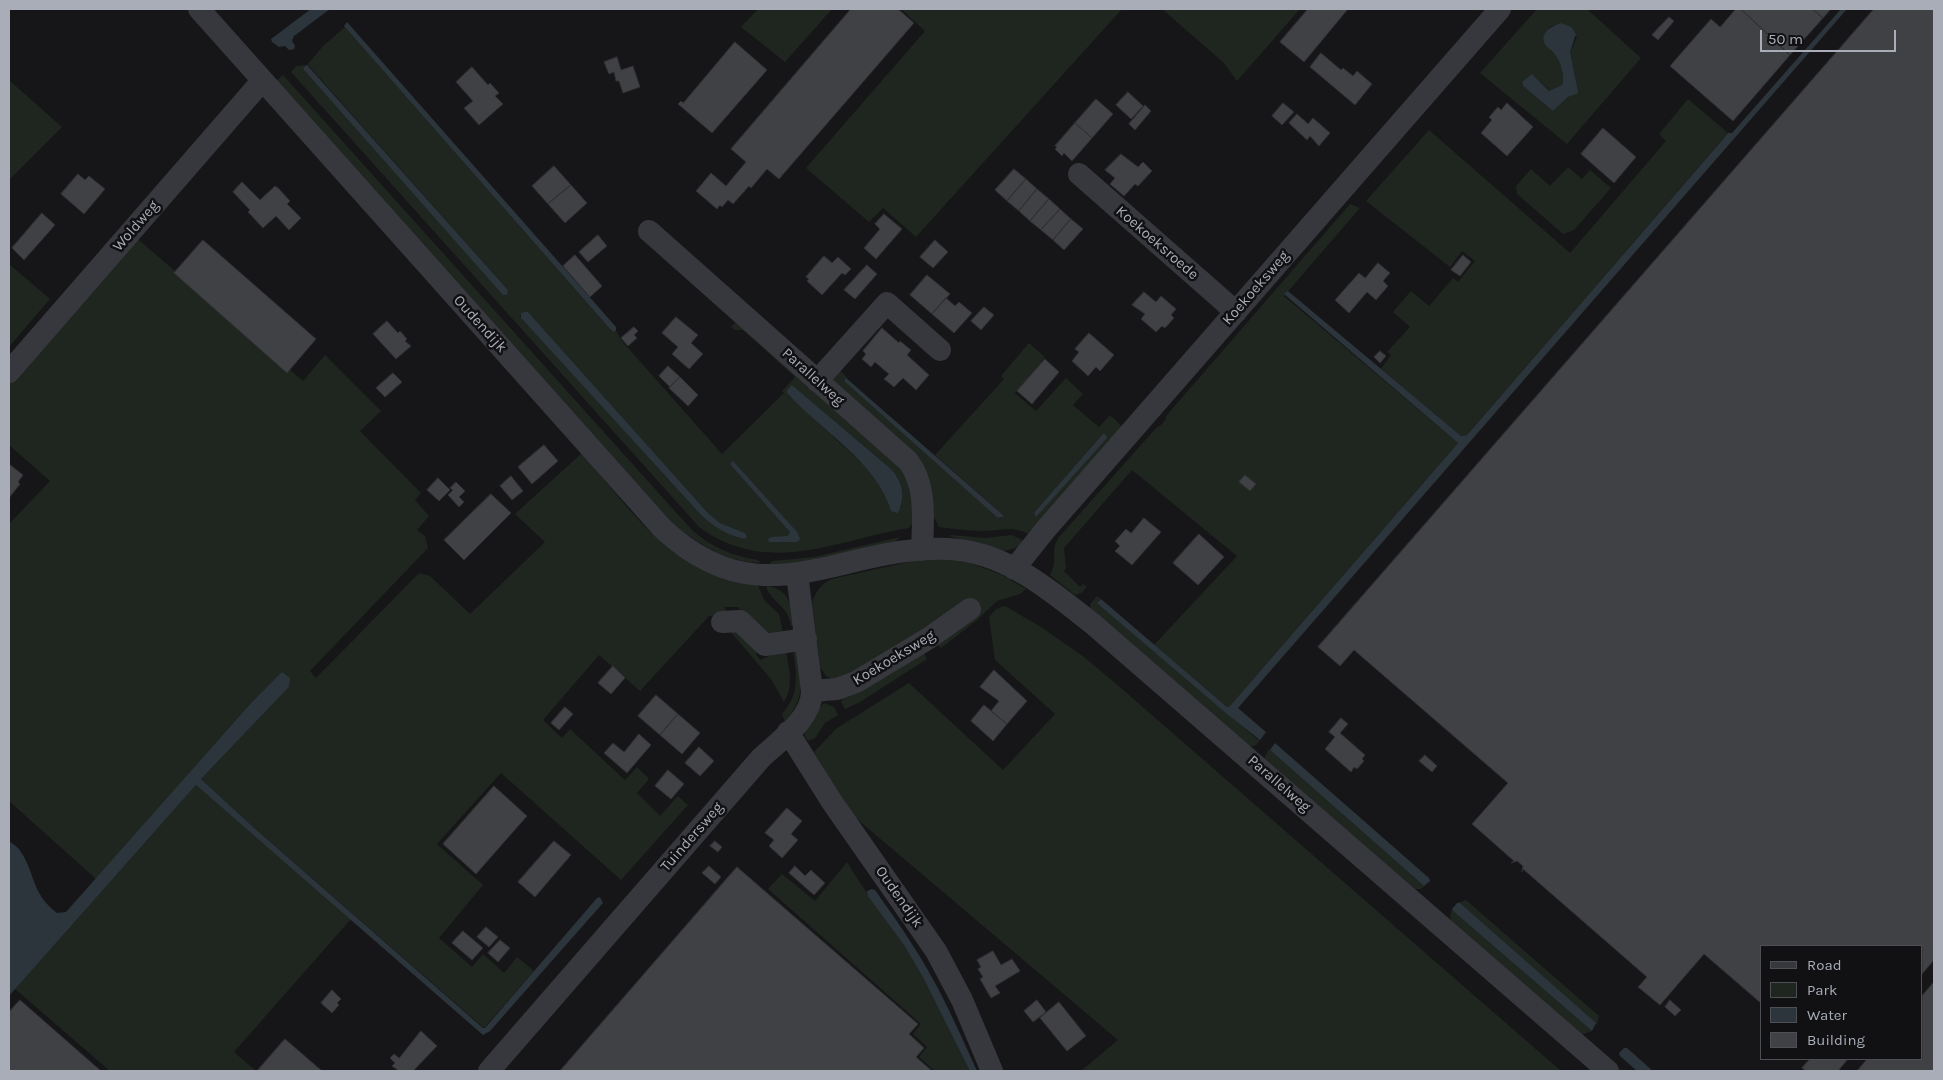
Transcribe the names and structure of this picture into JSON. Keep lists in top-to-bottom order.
{
  "streets": {
    "street": [
      "Woldweg",
      "Koekoeksroede",
      "Koekoeksweg",
      "Oudendijk",
      "Parallelweg",
      "Tuindersweg"
    ]
  },
  "crossings": [
    ["Woldweg", "Oudendijk"],
    ["Koekoeksroede", "Koekoeksweg"],
    ["Koekoeksweg", "Parallelweg"],
    ["Koekoeksweg", "Tuindersweg"],
    ["Oudendijk", "Parallelweg"],
    ["Oudendijk", "Tuindersweg"],
    ["Parallelweg", "Tuindersweg"]
  ],
  "legend": [
    "Road",
    "Park",
    "Water",
    "Building"
  ],
  "scale_bar": "50 m"
}
